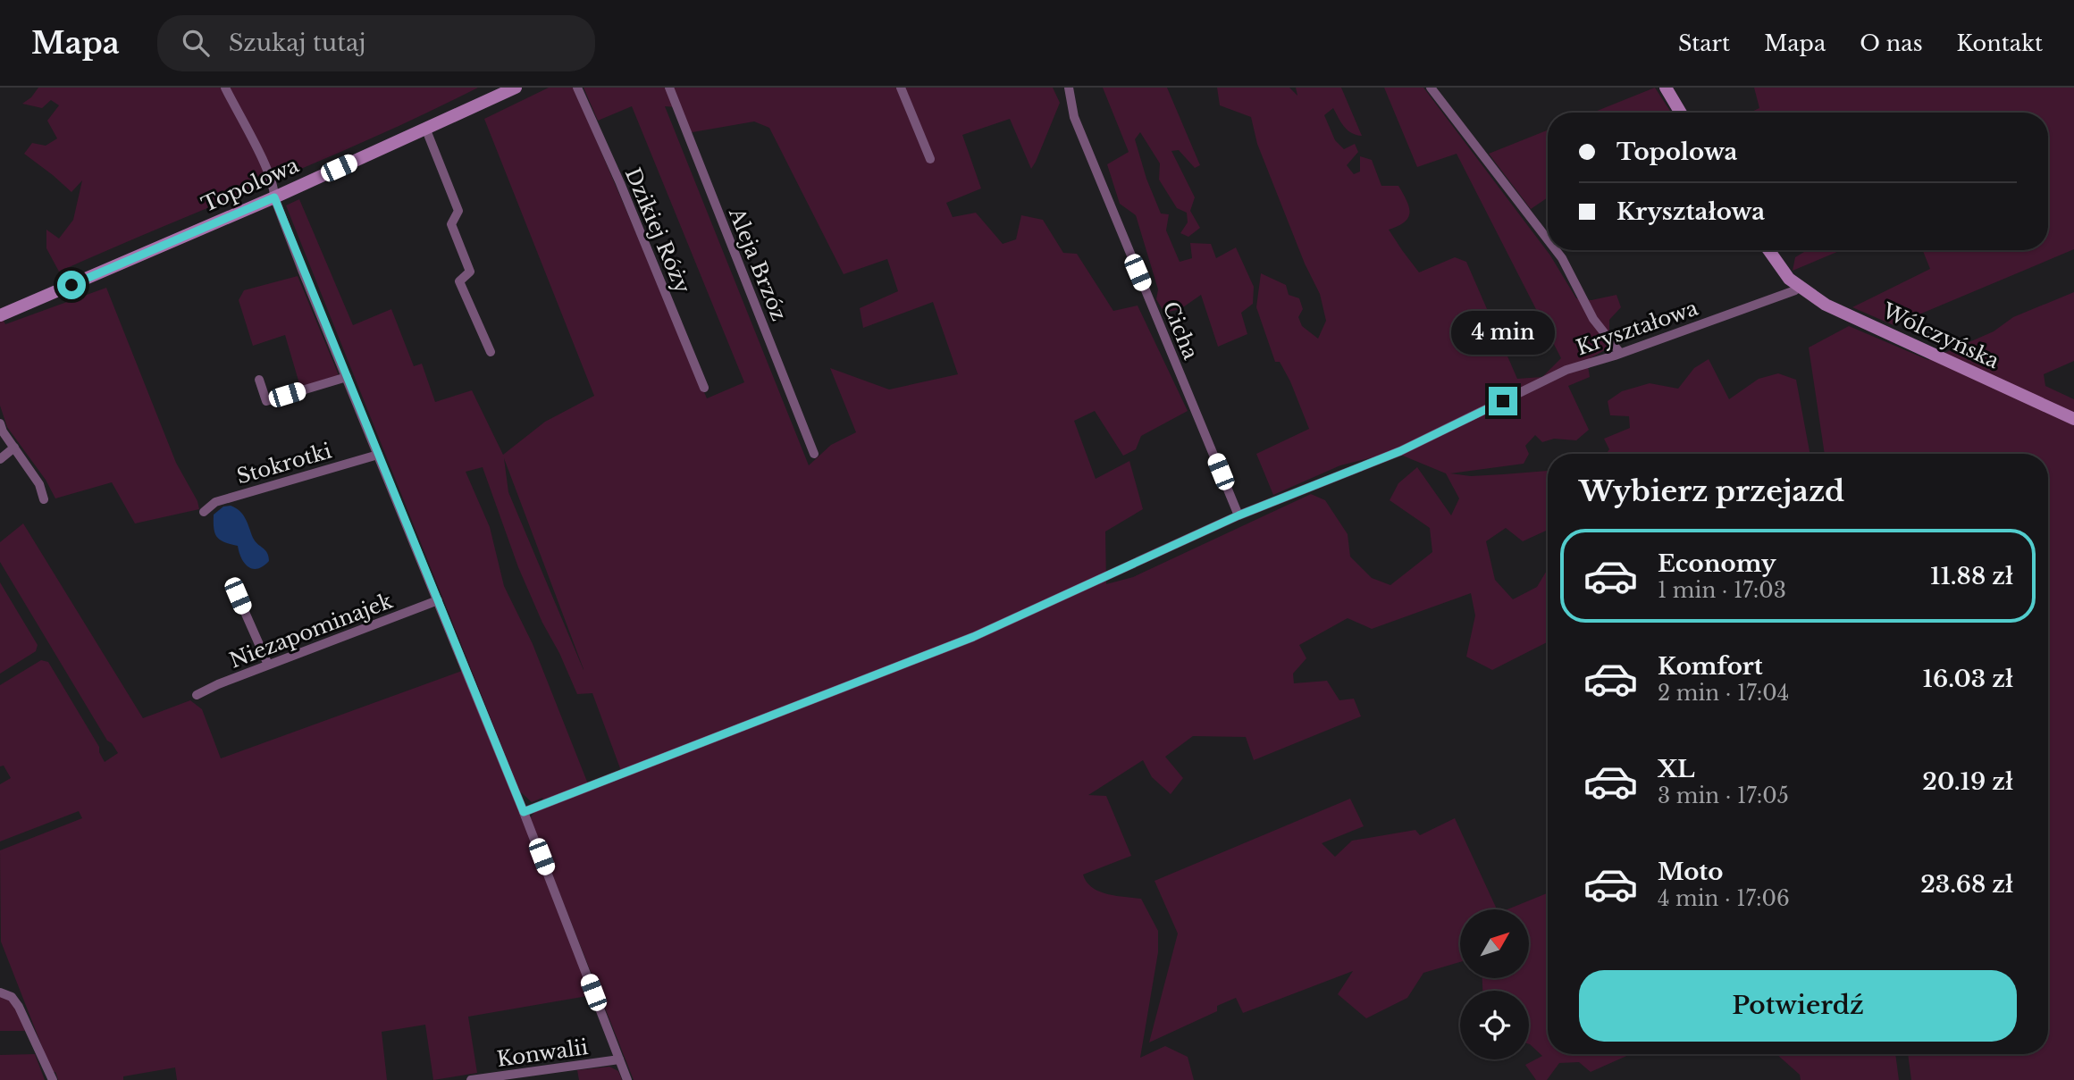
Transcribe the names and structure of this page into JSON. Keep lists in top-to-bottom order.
{
  "streets": {
    "street": [
      "Topolowa",
      "Dzikiej Róży",
      "Aleja Brzóz",
      "Kryształowa",
      "Cicha",
      "Wólczyńska",
      "Stokrotki",
      "Niezapominajek",
      "Konwalii"
    ]
  },
  "crossings": [
    ["Kryształowa", "Cicha"],
    ["Kryształowa", "Wólczyńska"]
  ],
  "north": "top right",
  "page": {
    "header": "Mapa",
    "search": "Szukaj tutaj",
    "nav": [
      "Start",
      "Mapa",
      "O nas",
      "Kontakt"
    ],
    "banner": ["Topolowa", "Kryształowa"],
    "bubble": "4 min",
    "heading": "Wybierz przejazd",
    "list": [
      {
        "name": "Economy",
        "note": "1 min · 17:03",
        "value": "11.88 zł"
      },
      {
        "name": "Komfort",
        "note": "2 min · 17:04",
        "value": "16.03 zł"
      },
      {
        "name": "XL",
        "note": "3 min · 17:05",
        "value": "20.19 zł"
      },
      {
        "name": "Moto",
        "note": "4 min · 17:06",
        "value": "23.68 zł"
      }
    ],
    "buttons": "Potwierdź"
  }
}
